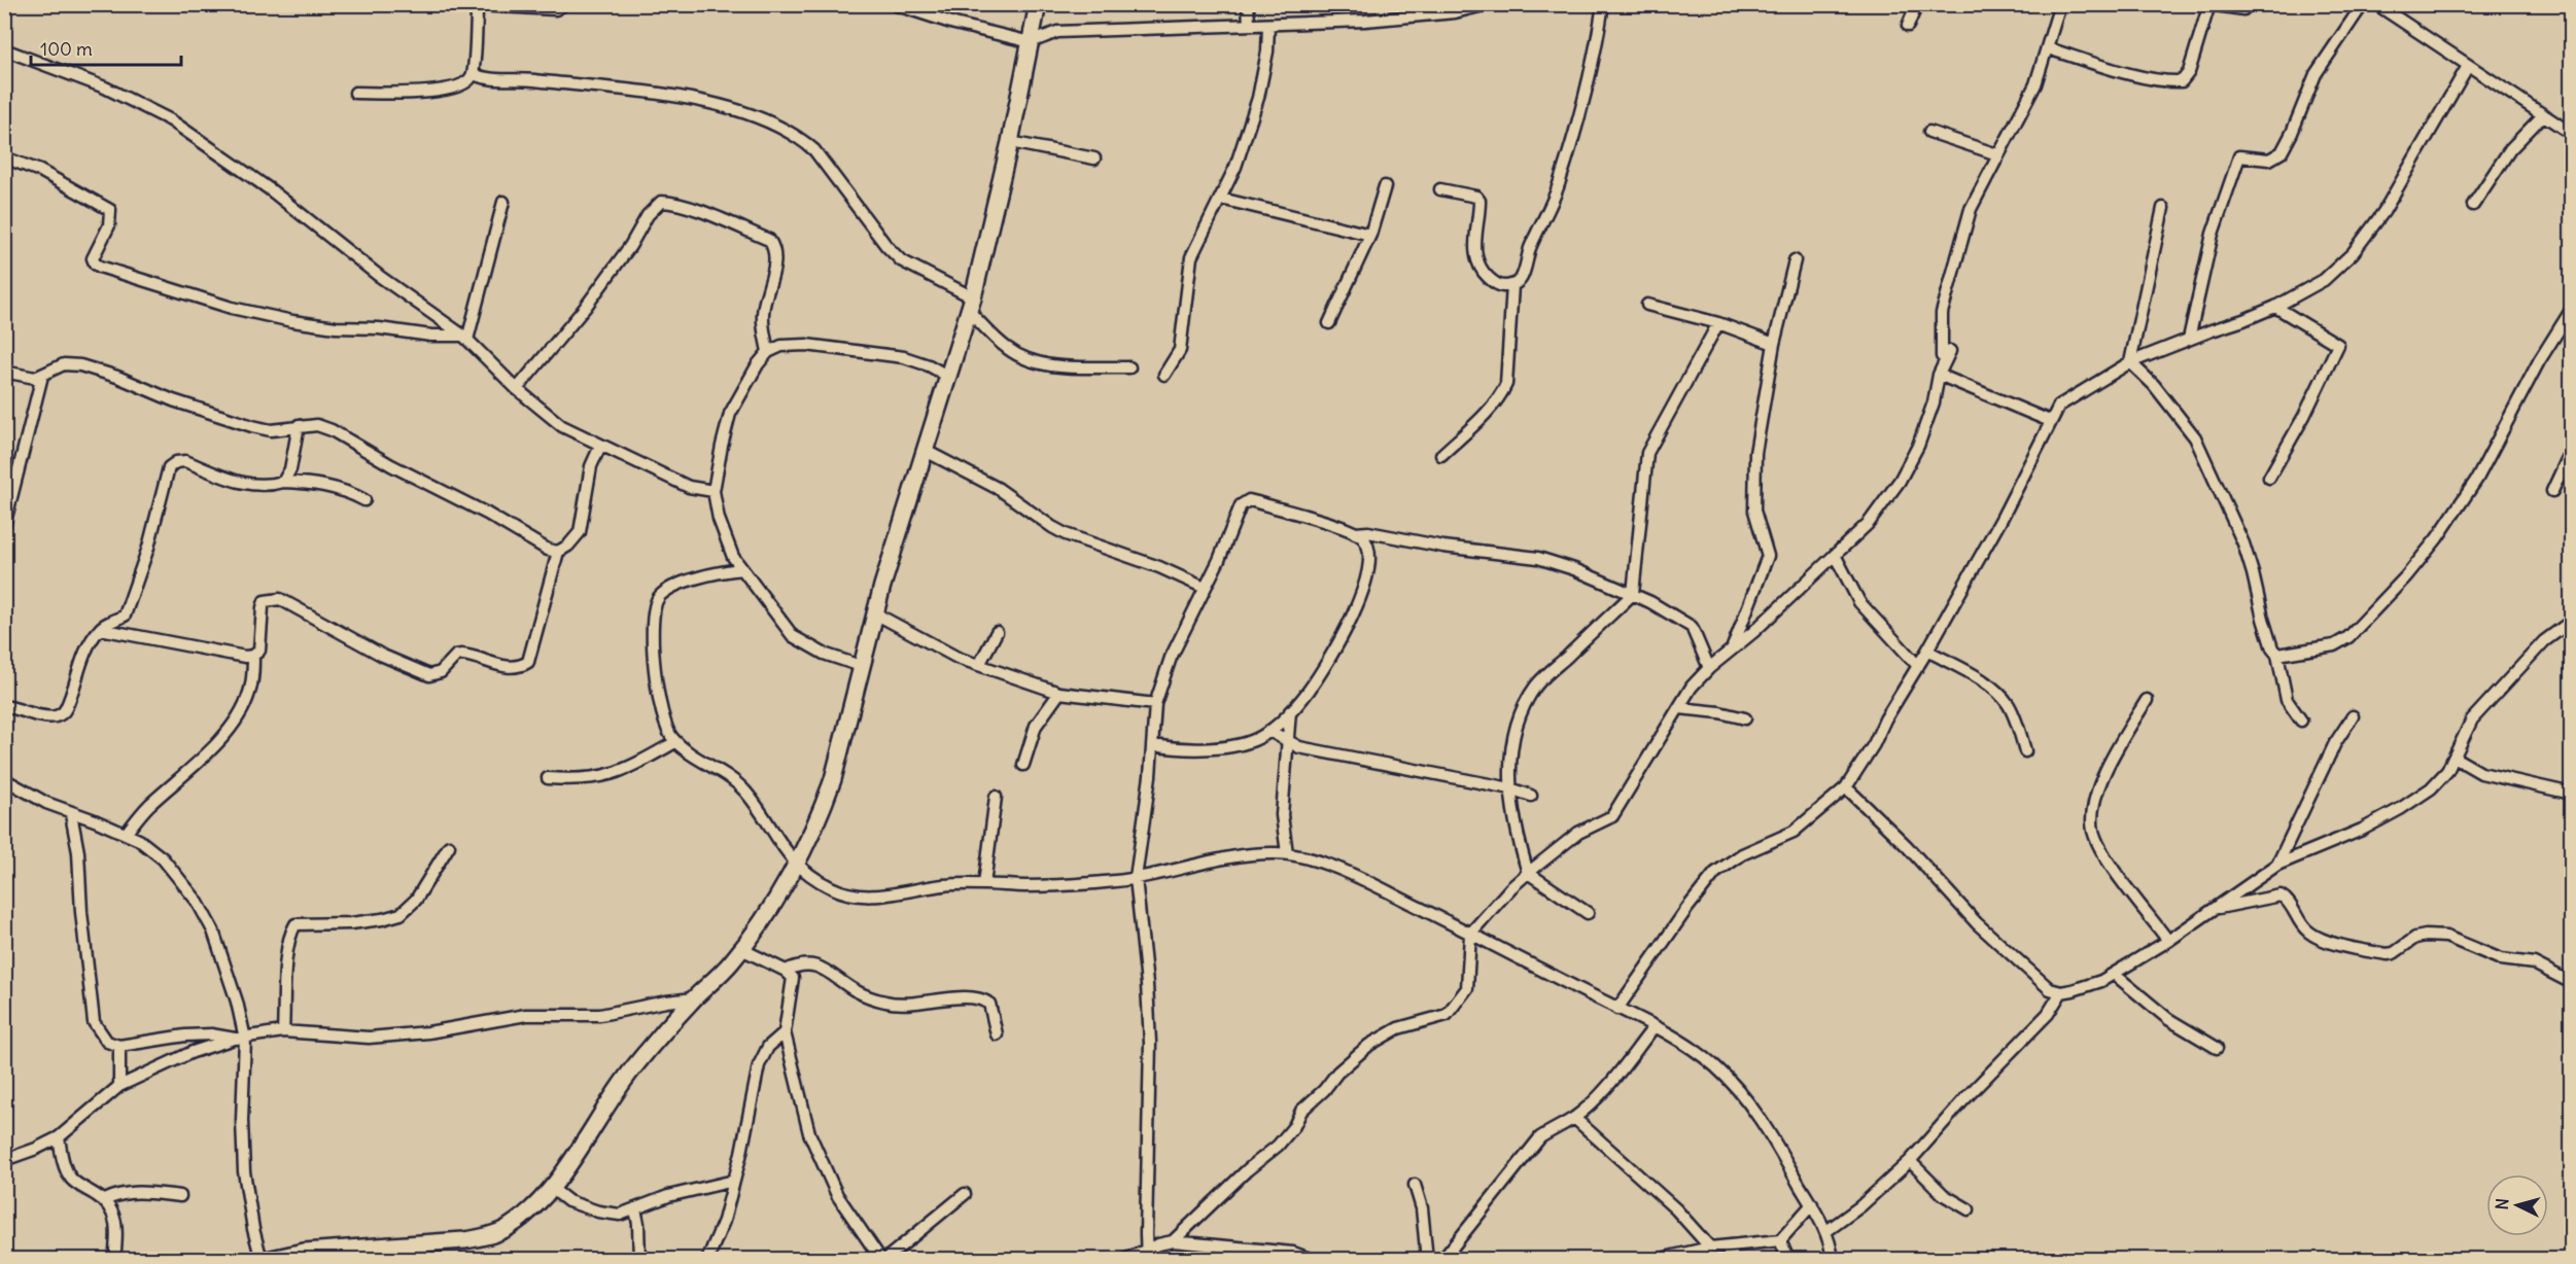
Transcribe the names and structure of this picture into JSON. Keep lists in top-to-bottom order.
{
  "scale_bar": "100 m",
  "north": "left"
}
